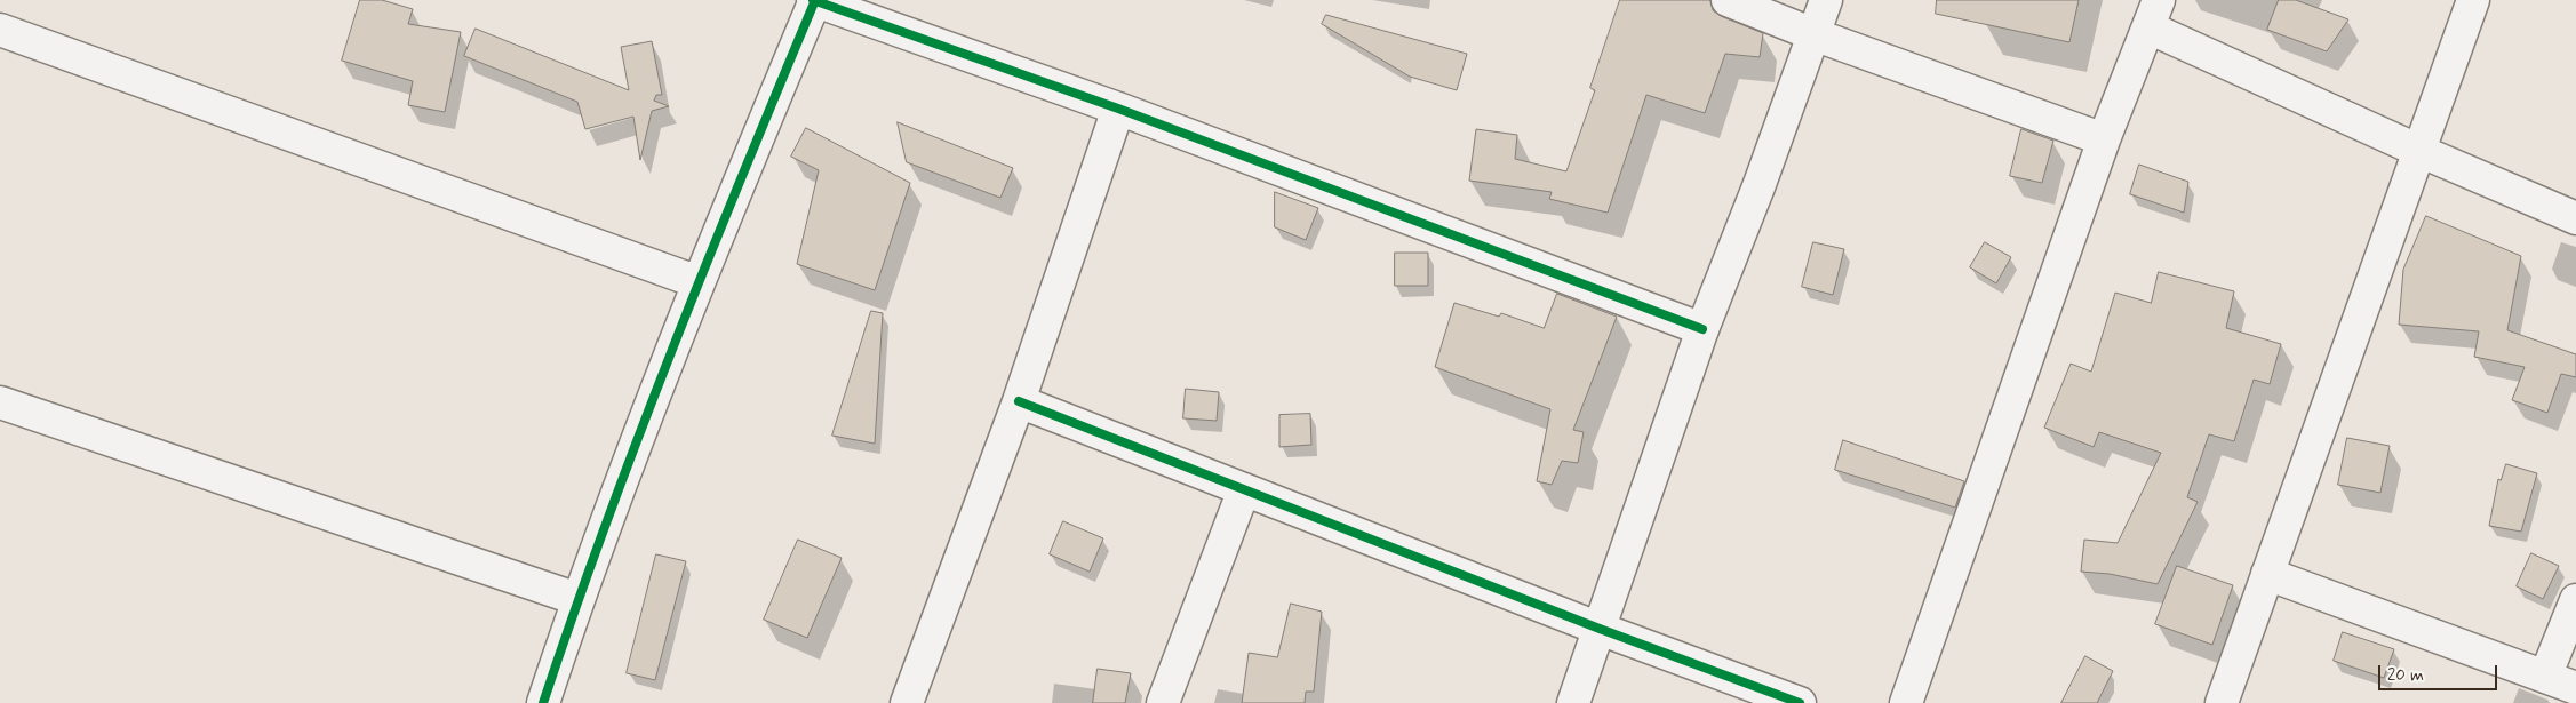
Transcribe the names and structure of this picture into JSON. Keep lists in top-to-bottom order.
{
  "scale_bar": "20 m"
}
